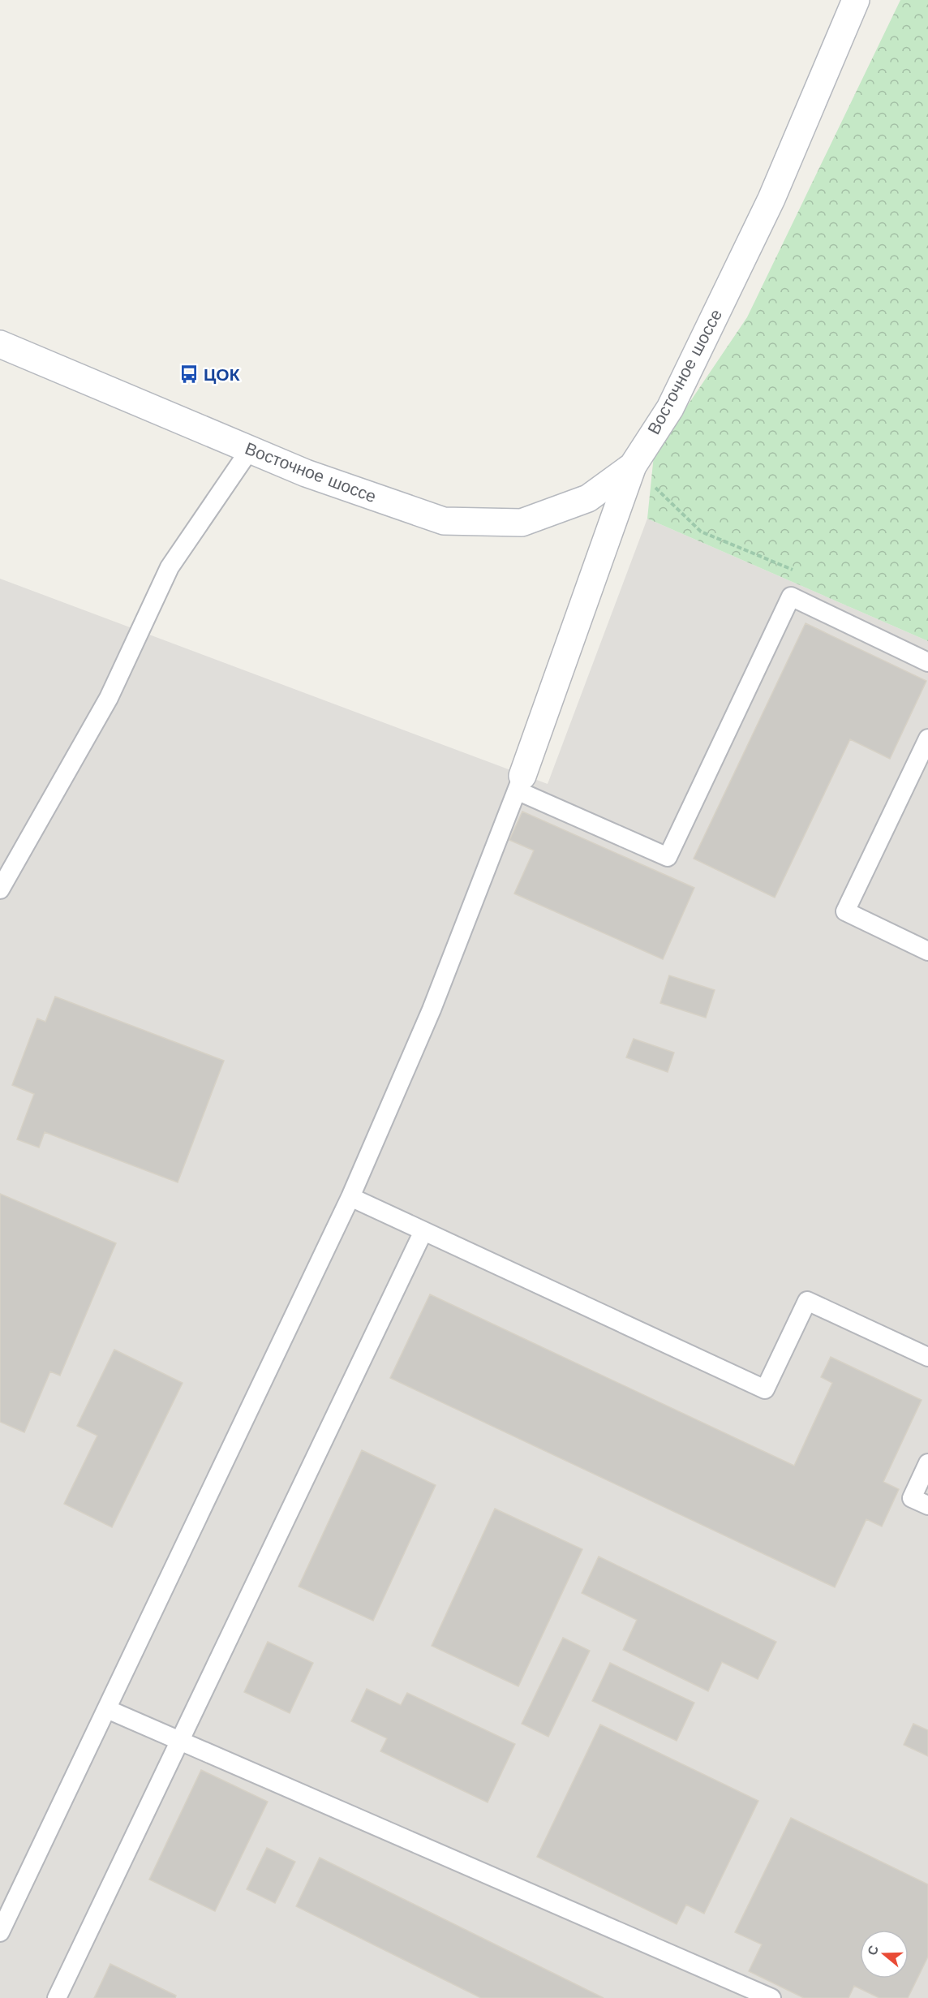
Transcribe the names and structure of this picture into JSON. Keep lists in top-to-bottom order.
{
  "streets": {
    "main road": ["Восточное шоссе"]
  },
  "places": {
    "bus stop": ["ЦОК"]
  },
  "north": "left"
}
